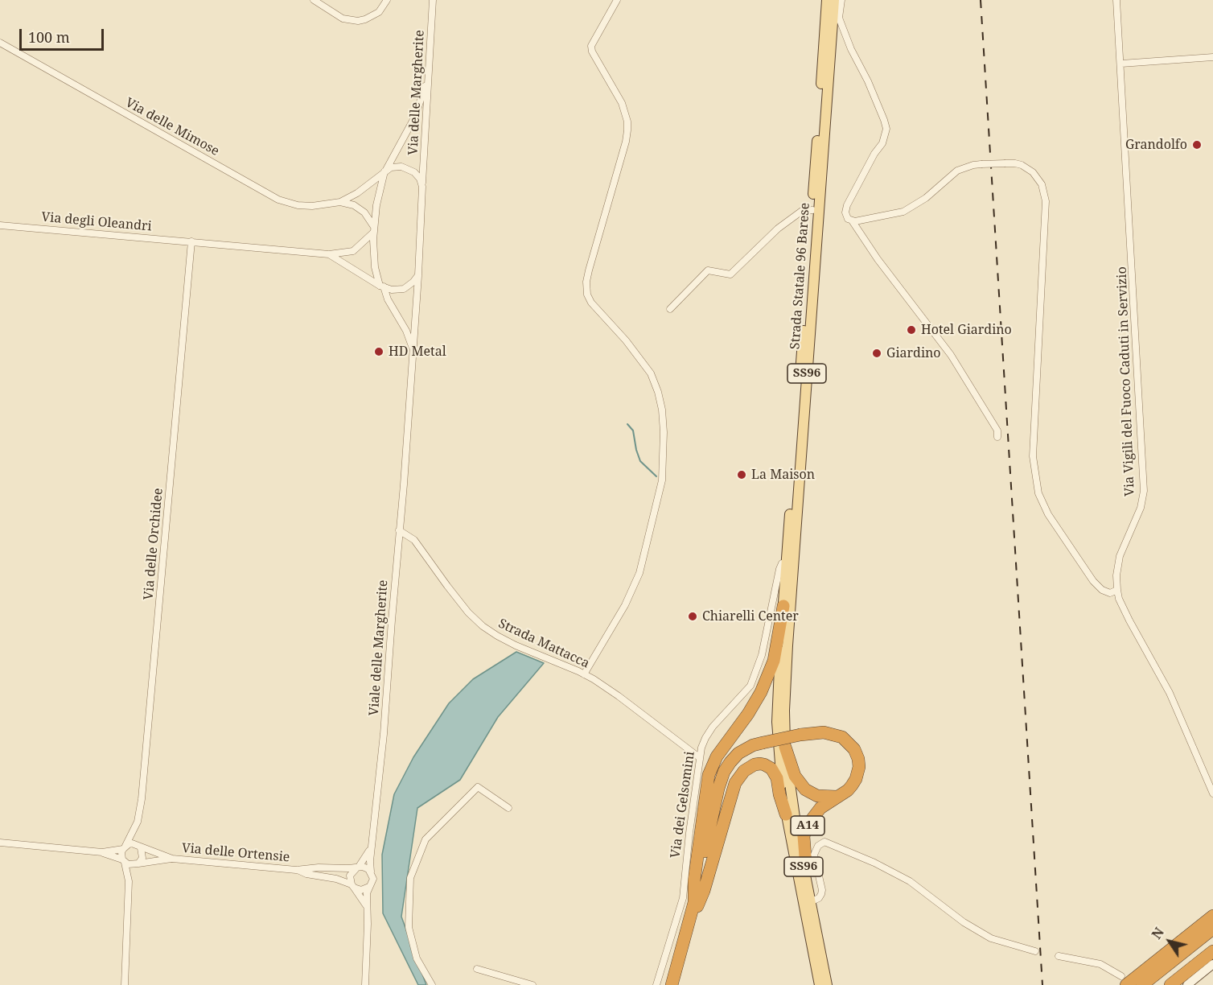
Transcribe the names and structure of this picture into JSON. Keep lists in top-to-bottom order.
{
  "streets": {
    "highway": ["A14"],
    "main road": ["Strada Statale 96 Barese", "SS96"],
    "street": [
      "Via delle Margherite",
      "Via delle Mimose",
      "Via degli Oleandri",
      "Via Vigili del Fuoco Caduti in Servizio",
      "Via delle Orchidee",
      "Strada Mattacca",
      "Viale delle Margherite",
      "Via dei Gelsomini",
      "Via delle Ortensie"
    ]
  },
  "crossings": [
    ["Via delle Margherite", "Viale delle Margherite"],
    ["Via degli Oleandri", "Via delle Orchidee"],
    ["Strada Statale 96 Barese", "Via dei Gelsomini"],
    ["Strada Statale 96 Barese", "A14"],
    ["Via delle Orchidee", "Via delle Ortensie"],
    ["Strada Mattacca", "Viale delle Margherite"],
    ["Strada Mattacca", "Via dei Gelsomini"],
    ["Viale delle Margherite", "Via delle Ortensie"]
  ],
  "places": [
    "Grandolfo",
    "Hotel Giardino",
    "HD Metal",
    "Giardino",
    "La Maison",
    "Chiarelli Center"
  ],
  "scale_bar": "100 m",
  "north": "top left"
}
